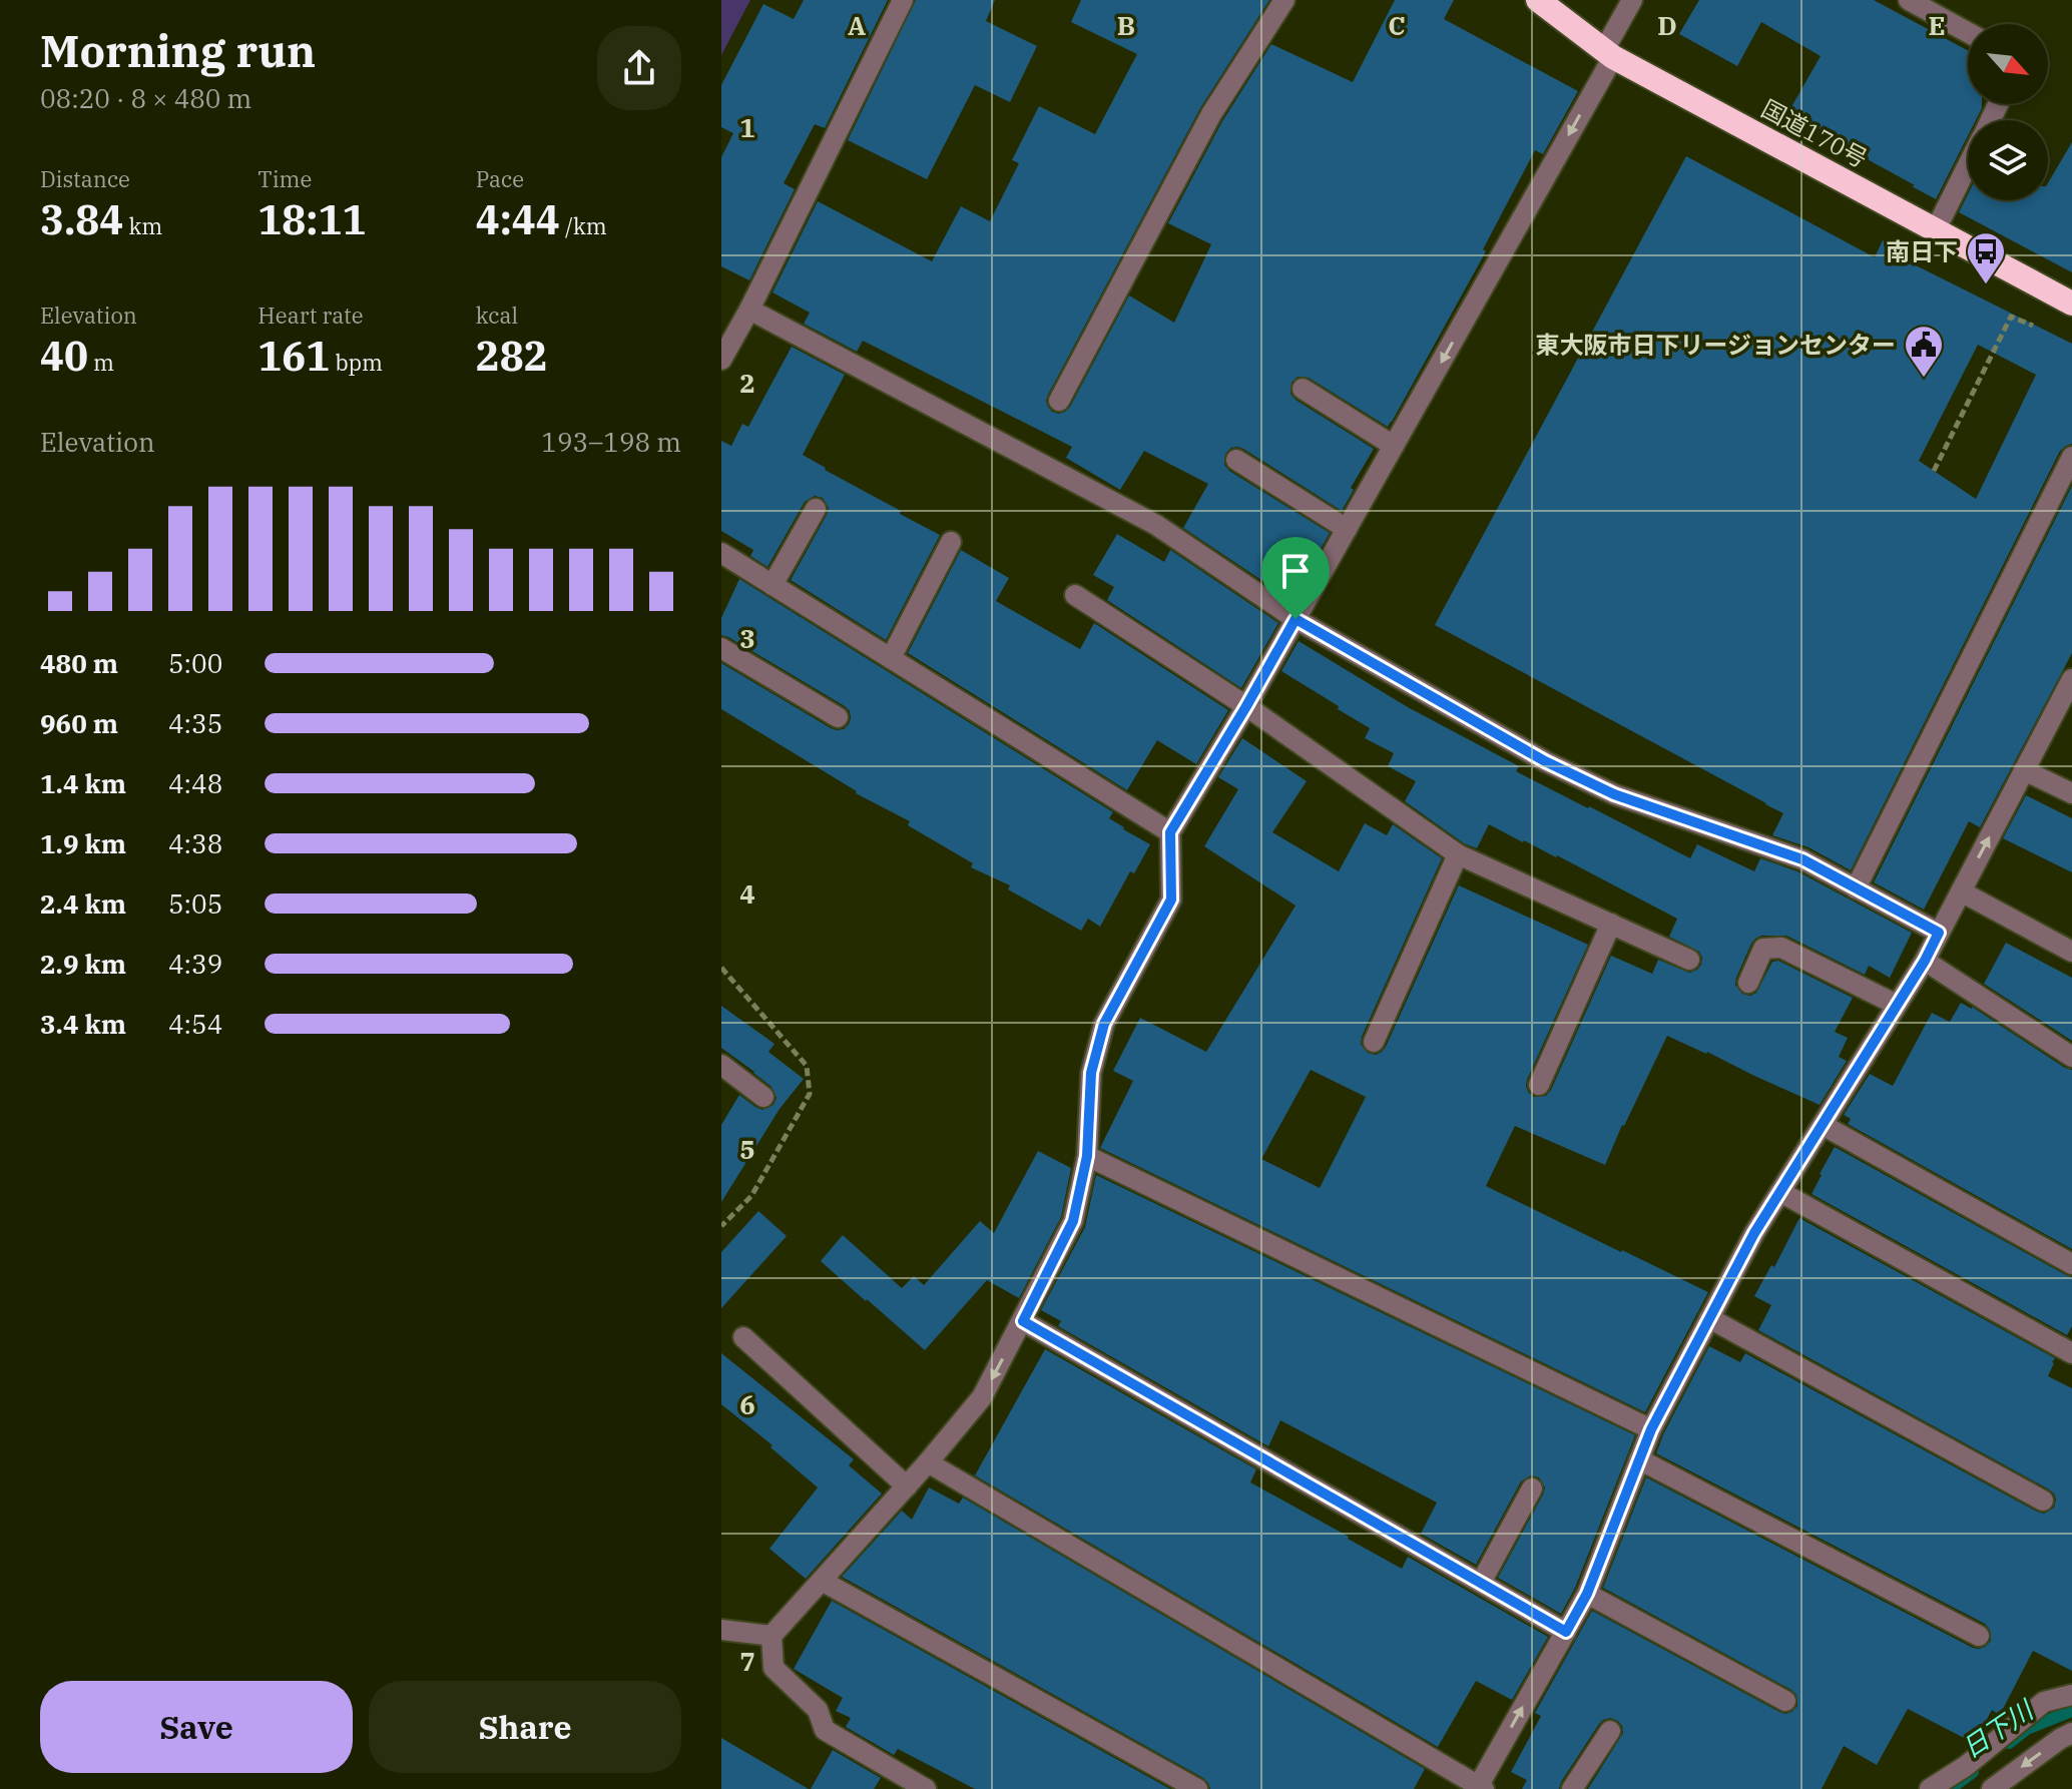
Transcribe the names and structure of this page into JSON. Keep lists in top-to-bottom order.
{
  "streets": {
    "highway": ["国道170号"]
  },
  "water": ["日下川"],
  "places": {
    "bus stop": ["南日下"],
    "public building": ["東大阪市日下リージョンセンター"]
  },
  "north": "bottom right",
  "page": {
    "heading": ["Morning run", "08:20 · 8 × 480 m"],
    "stats": [
      ["Distance", "3.84 km"],
      ["Time", "18:11"],
      ["Pace", "4:44 /km"],
      ["Elevation", "40 m"],
      ["Heart rate", "161 bpm"],
      ["kcal", "282"]
    ],
    "chart": ["Elevation", "193–198 m"],
    "list": [
      {
        "name": "480 m",
        "note": "5:00"
      },
      {
        "name": "960 m",
        "note": "4:35"
      },
      {
        "name": "1.4 km",
        "note": "4:48"
      },
      {
        "name": "1.9 km",
        "note": "4:38"
      },
      {
        "name": "2.4 km",
        "note": "5:05"
      },
      {
        "name": "2.9 km",
        "note": "4:39"
      },
      {
        "name": "3.4 km",
        "note": "4:54"
      }
    ],
    "buttons": ["Save", "Share"]
  },
  "grid": {
    "columns": [
      "A",
      "B",
      "C",
      "D",
      "E"
    ],
    "rows": [
      "1",
      "2",
      "3",
      "4",
      "5",
      "6",
      "7"
    ]
  }
}
